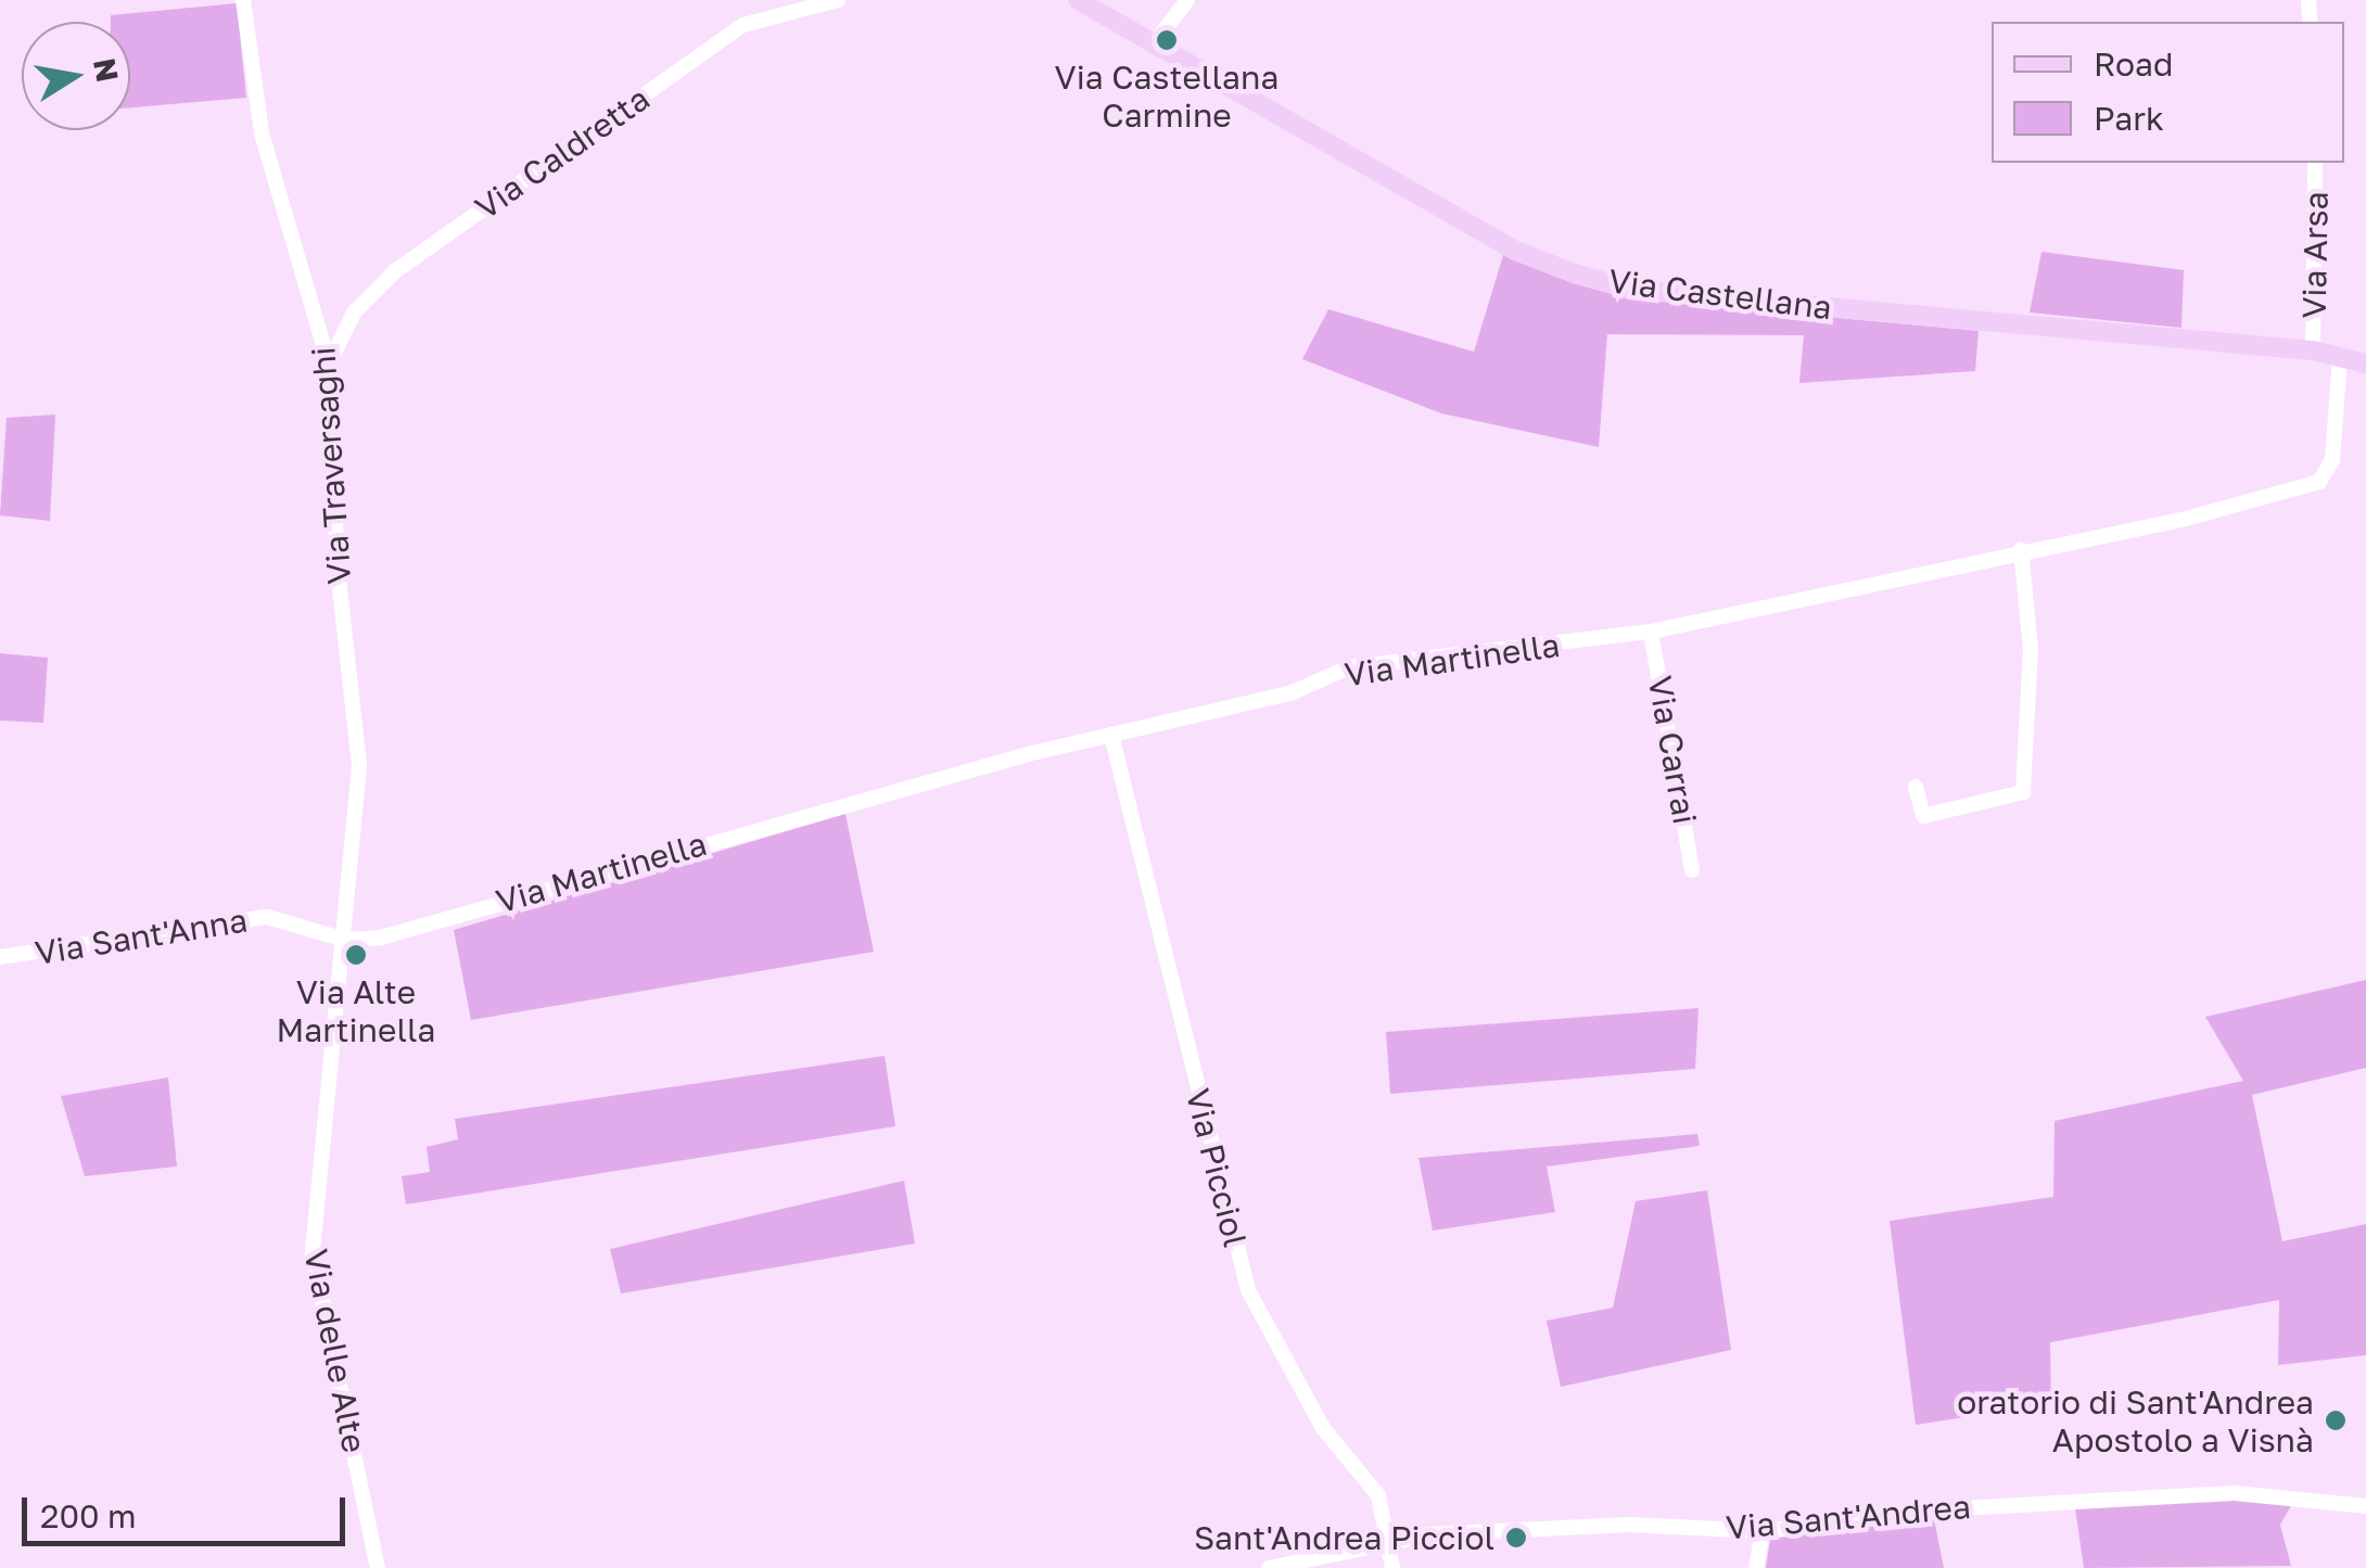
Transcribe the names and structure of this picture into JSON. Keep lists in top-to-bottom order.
{
  "streets": {
    "main road": ["Via Castellana"],
    "street": [
      "Via Caldretta",
      "Via Arsa",
      "Via Traversaghi",
      "Via Martinella",
      "Via Carrai",
      "Via Sant'Anna",
      "Via Picciol",
      "Via delle Alte",
      "Via Sant'Andrea"
    ]
  },
  "crossings": [
    ["Via Caldretta", "Via Traversaghi"],
    ["Via Arsa", "Via Castellana"],
    ["Via Castellana", "Via Martinella"],
    ["Via Traversaghi", "Via Martinella"],
    ["Via Traversaghi", "Via Sant'Anna"],
    ["Via Traversaghi", "Via delle Alte"],
    ["Via Martinella", "Via Carrai"],
    ["Via Martinella", "Via Sant'Anna"],
    ["Via Martinella", "Via Picciol"],
    ["Via Martinella", "Via delle Alte"],
    ["Via Sant'Anna", "Via delle Alte"],
    ["Via Picciol", "Via Sant'Andrea"]
  ],
  "places": [
    "Via Castellana Carmine",
    "Via Alte Martinella",
    "oratorio di Sant'Andrea Apostolo a Visnà",
    "Sant'Andrea Picciol"
  ],
  "legend": ["Road", "Park"],
  "scale_bar": "200 m",
  "north": "right"
}
